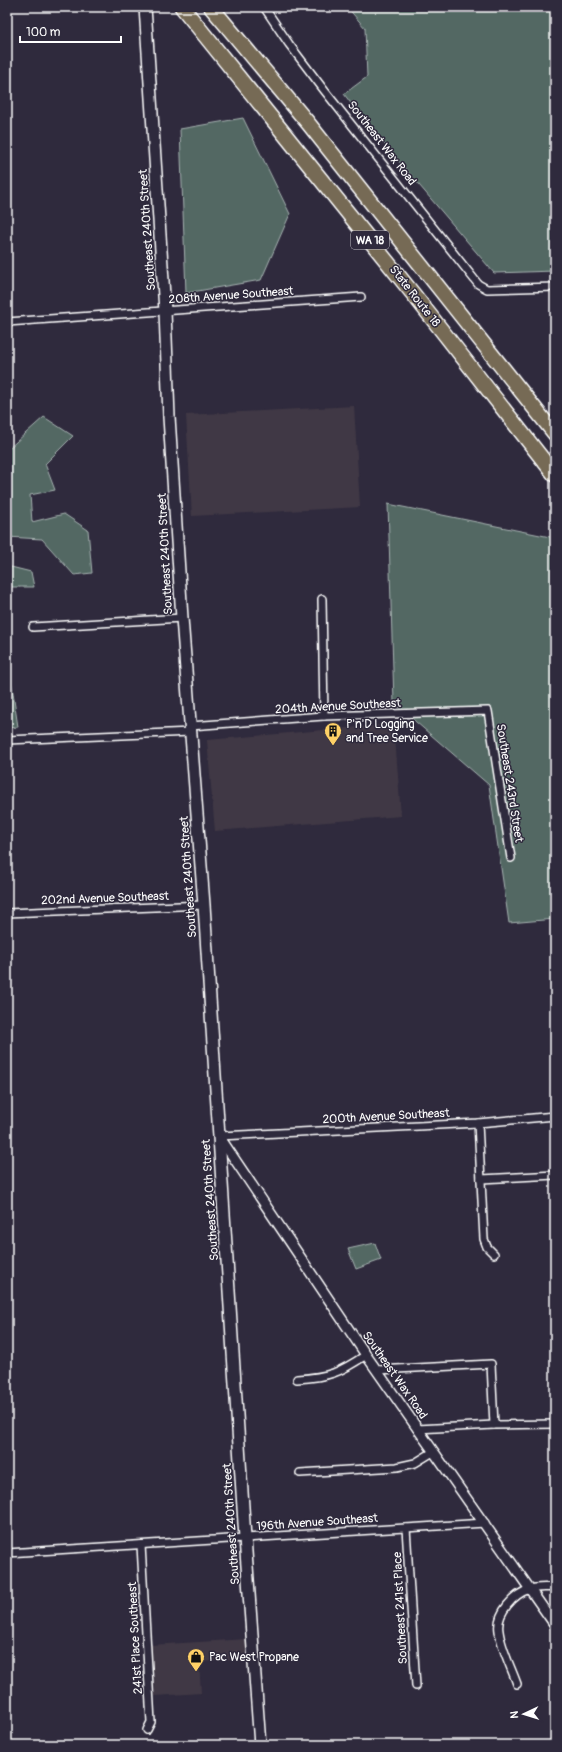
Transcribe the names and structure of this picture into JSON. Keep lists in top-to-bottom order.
{
  "streets": {
    "highway": ["WA 18", "State Route 18"],
    "main road": ["Southeast 240th Street"],
    "street": [
      "Southeast Wax Road",
      "208th Avenue Southeast",
      "204th Avenue Southeast",
      "Southeast 243rd Street",
      "202nd Avenue Southeast",
      "200th Avenue Southeast",
      "196th Avenue Southeast",
      "Southeast 241st Place",
      "241st Place Southeast"
    ]
  },
  "crossings": [
    ["Southeast Wax Road", "Southeast 240th Street"],
    ["Southeast Wax Road", "200th Avenue Southeast"],
    ["Southeast Wax Road", "196th Avenue Southeast"],
    ["Southeast 240th Street", "208th Avenue Southeast"],
    ["Southeast 240th Street", "204th Avenue Southeast"],
    ["Southeast 240th Street", "202nd Avenue Southeast"],
    ["Southeast 240th Street", "200th Avenue Southeast"],
    ["Southeast 240th Street", "196th Avenue Southeast"],
    ["204th Avenue Southeast", "Southeast 243rd Street"],
    ["196th Avenue Southeast", "Southeast 241st Place"],
    ["196th Avenue Southeast", "241st Place Southeast"]
  ],
  "places": {
    "building": ["P'n'D Logging and Tree Service"],
    "shop": ["Pac West Propane"]
  },
  "scale_bar": "100 m",
  "north": "left"
}
